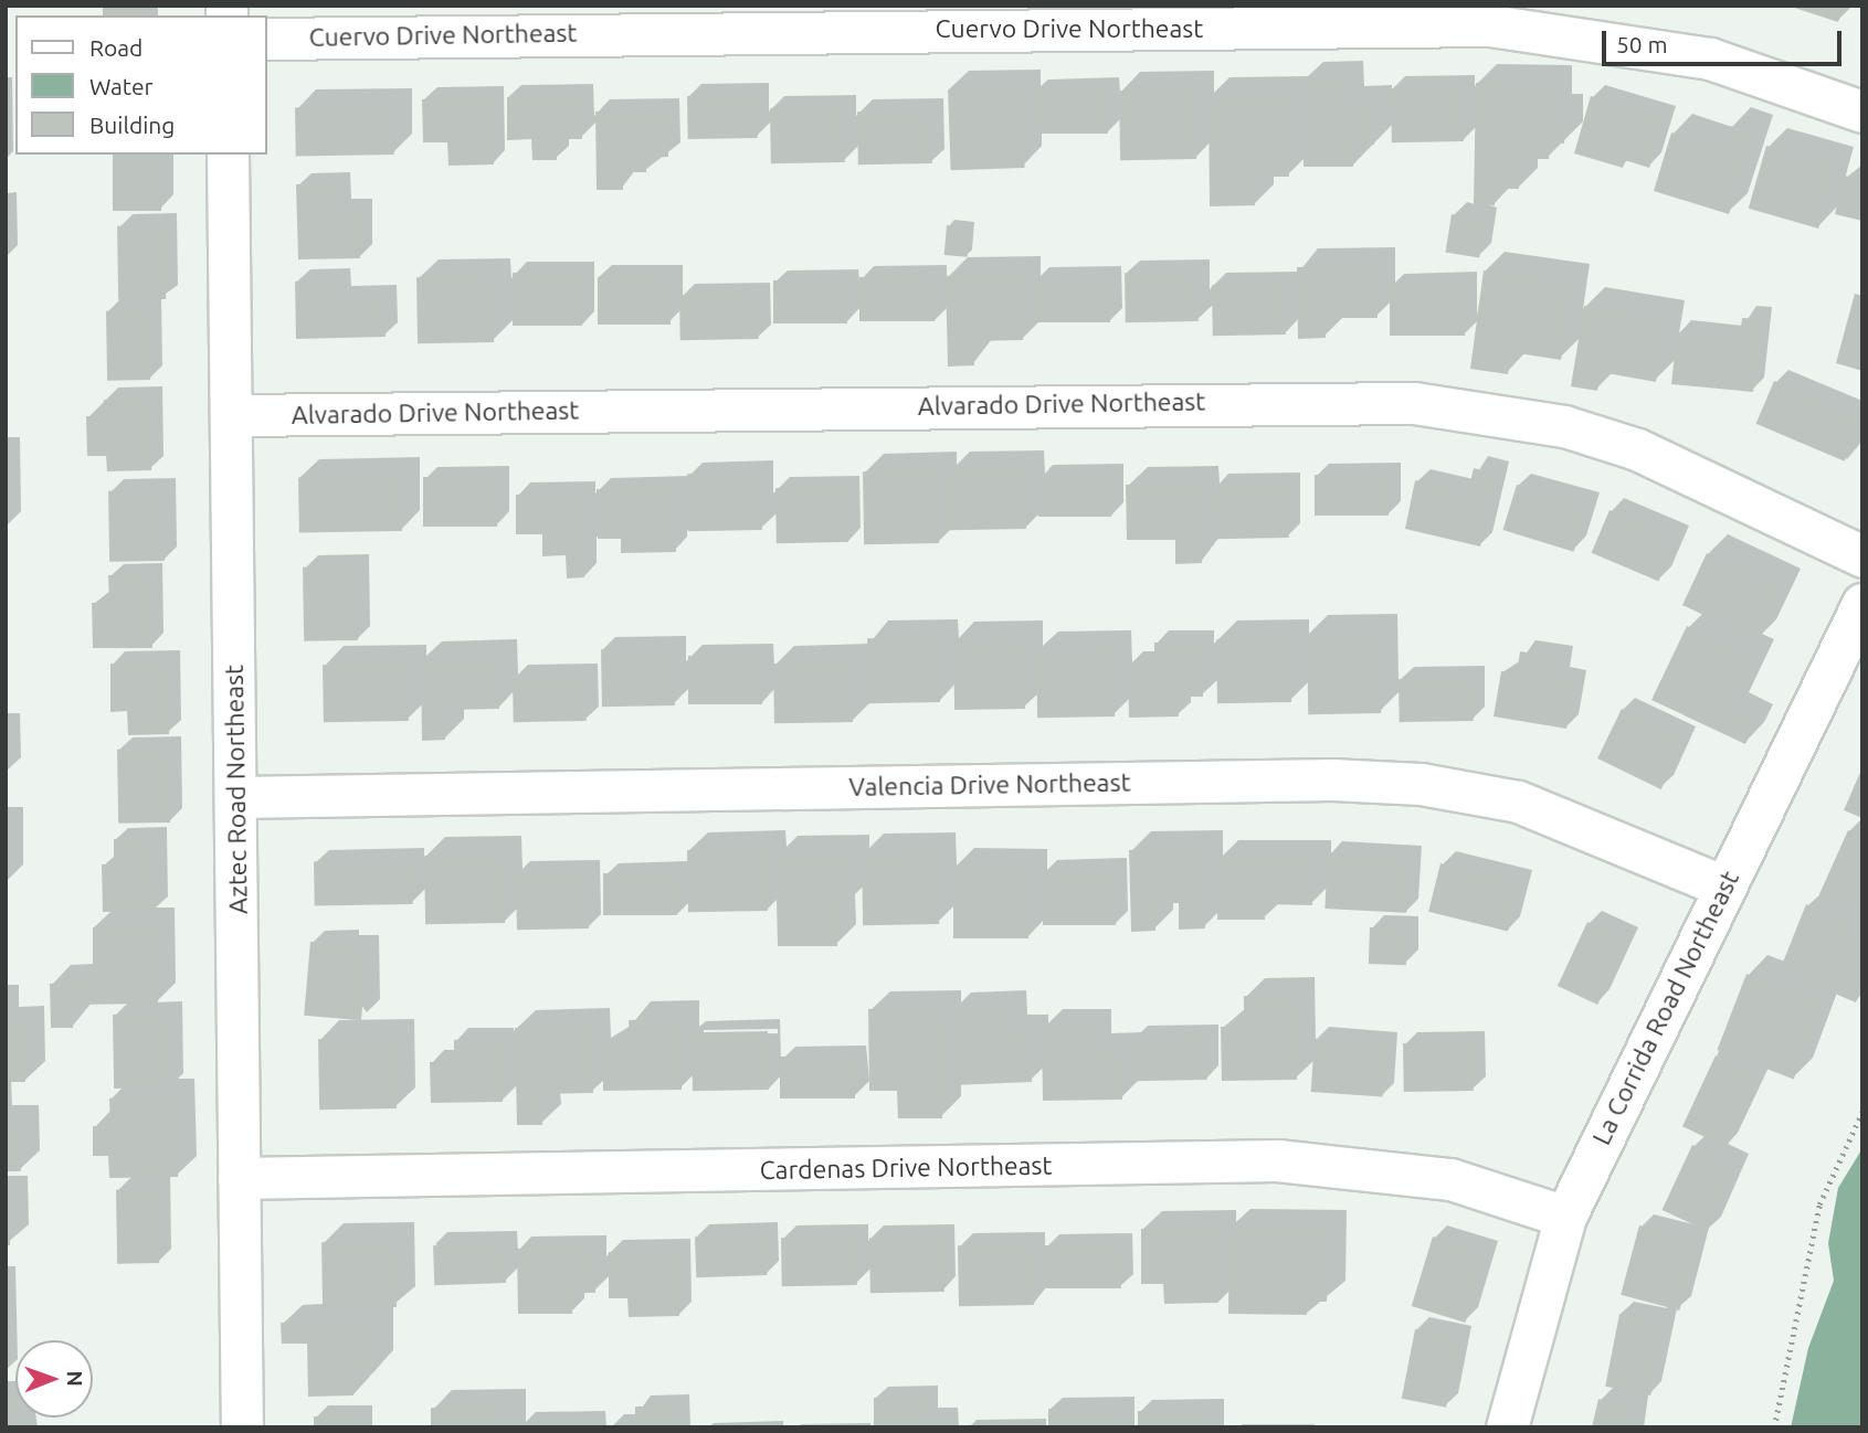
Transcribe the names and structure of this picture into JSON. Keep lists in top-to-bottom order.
{
  "streets": {
    "street": [
      "Cuervo Drive Northeast",
      "Alvarado Drive Northeast",
      "Valencia Drive Northeast",
      "Aztec Road Northeast",
      "La Corrida Road Northeast",
      "Cardenas Drive Northeast"
    ]
  },
  "crossings": [
    ["Alvarado Drive Northeast", "Aztec Road Northeast"],
    ["Valencia Drive Northeast", "Aztec Road Northeast"],
    ["Valencia Drive Northeast", "La Corrida Road Northeast"],
    ["Aztec Road Northeast", "Cardenas Drive Northeast"],
    ["La Corrida Road Northeast", "Cardenas Drive Northeast"]
  ],
  "legend": ["Road", "Water", "Building"],
  "scale_bar": "50 m",
  "north": "right"
}
